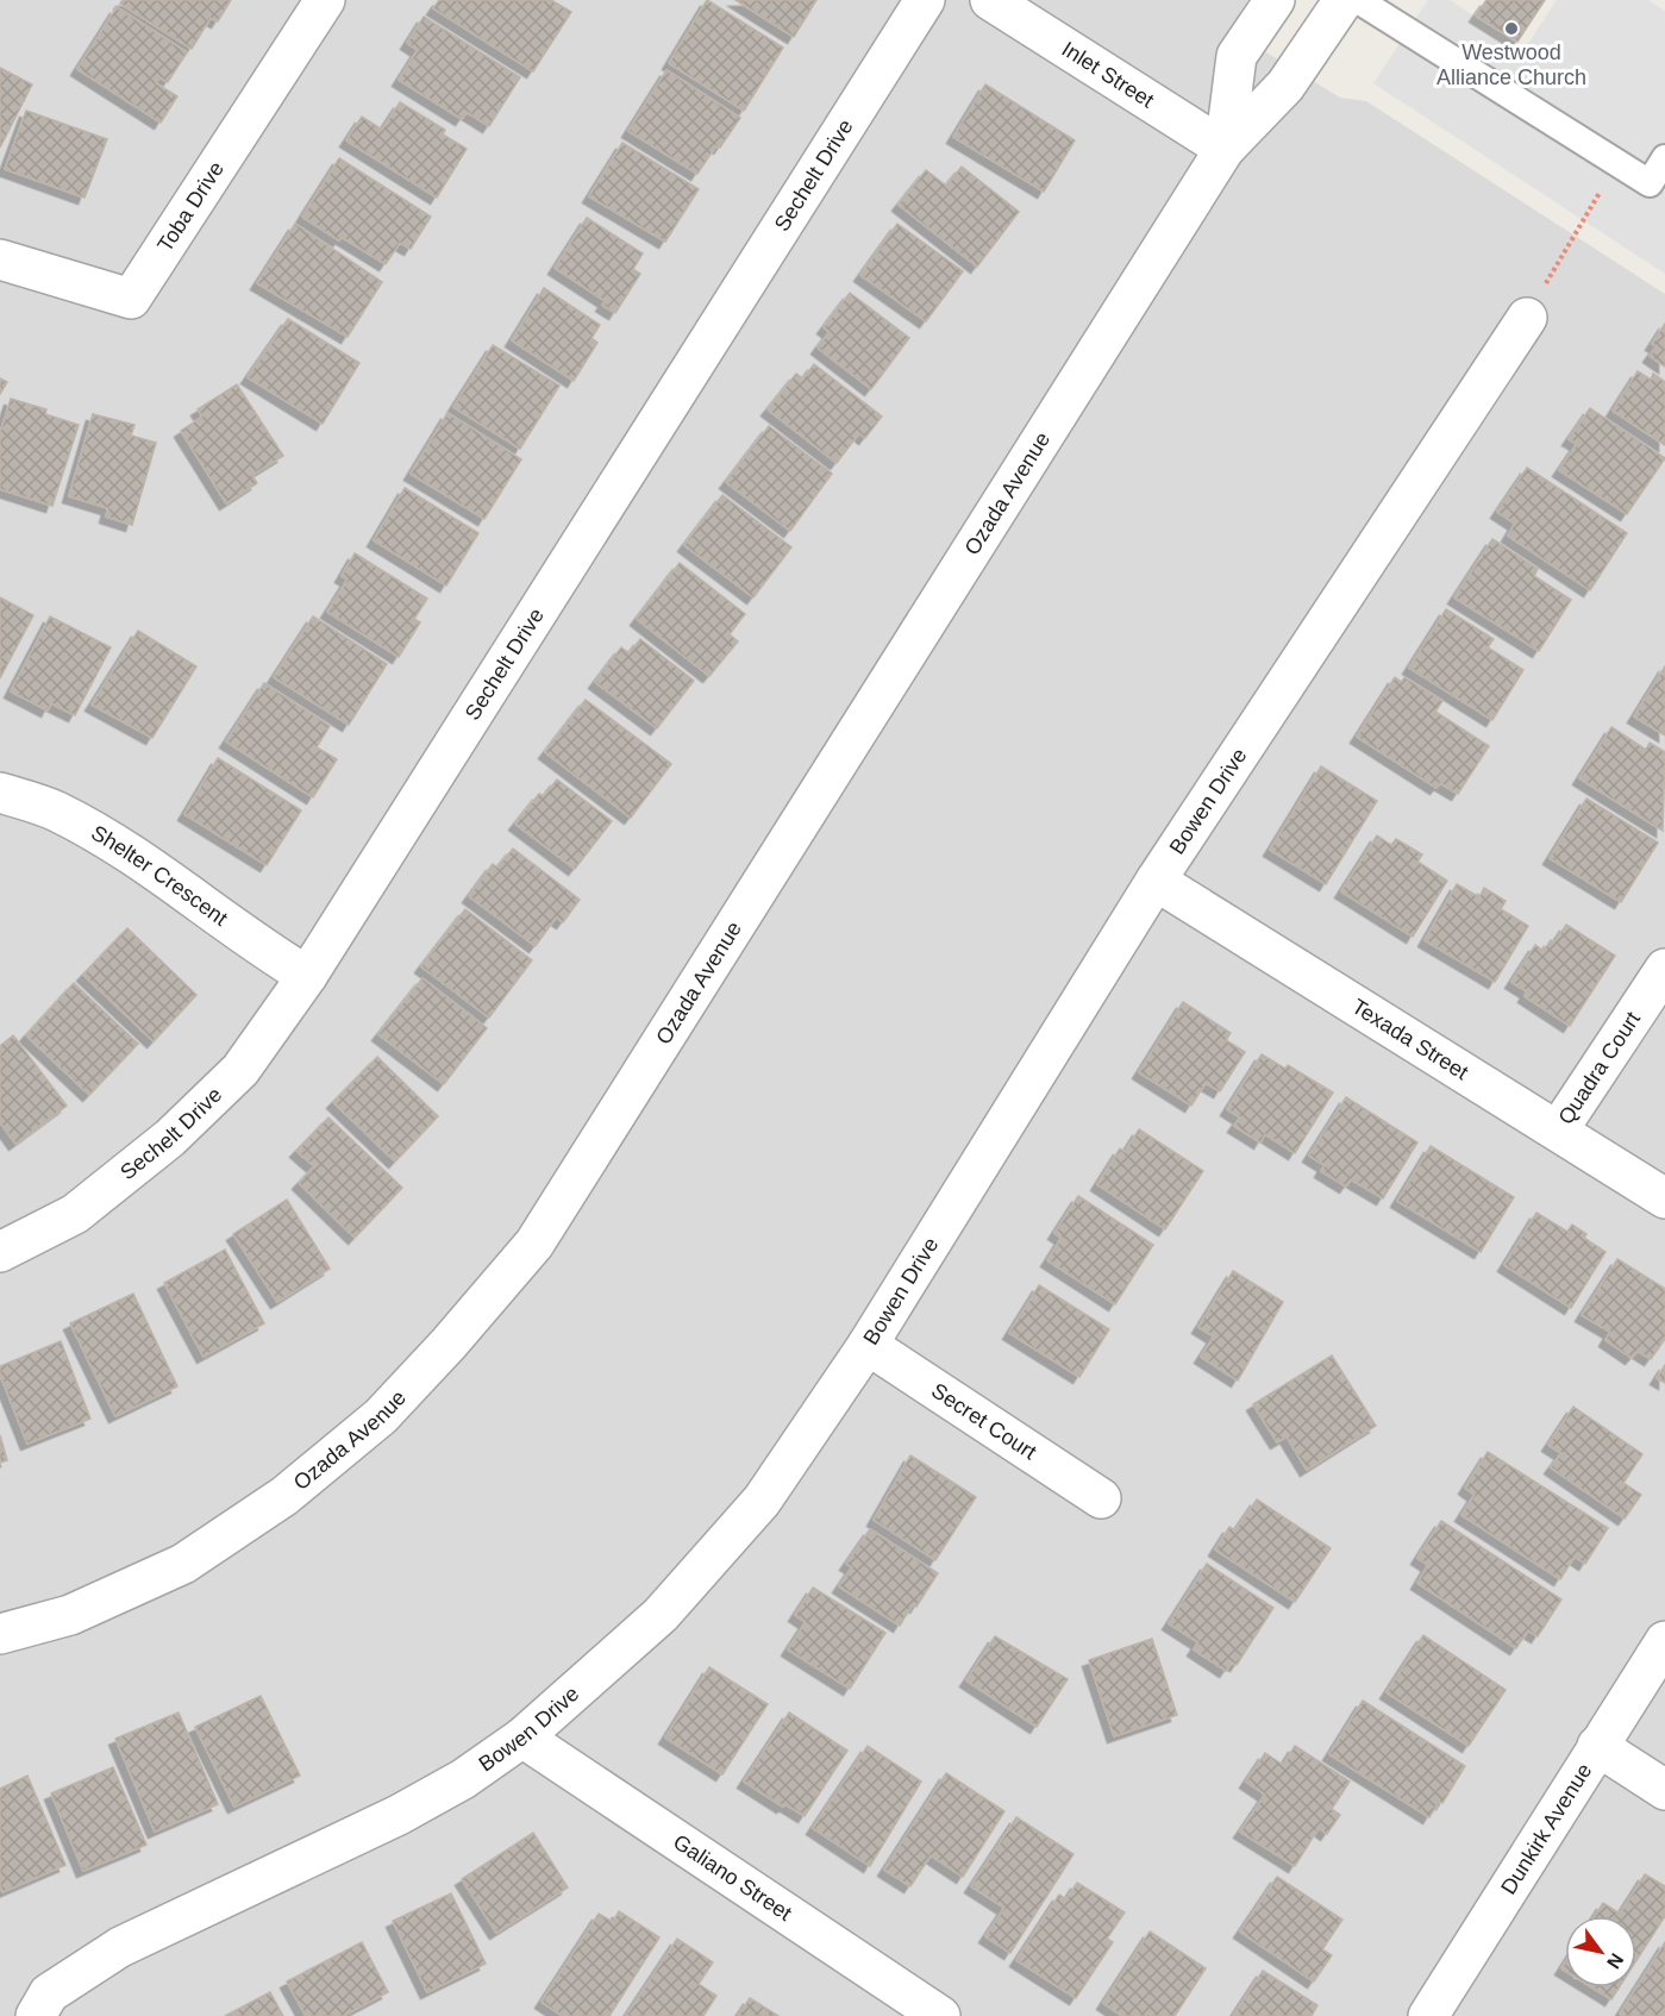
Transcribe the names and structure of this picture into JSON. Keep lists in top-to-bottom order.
{
  "streets": {
    "street": [
      "Inlet Street",
      "Sechelt Drive",
      "Toba Drive",
      "Ozada Avenue",
      "Bowen Drive",
      "Shelter Crescent",
      "Texada Street",
      "Quadra Court",
      "Secret Court",
      "Dunkirk Avenue",
      "Galiano Street"
    ]
  },
  "crossings": [
    ["Inlet Street", "Ozada Avenue"],
    ["Sechelt Drive", "Shelter Crescent"],
    ["Bowen Drive", "Texada Street"],
    ["Bowen Drive", "Secret Court"],
    ["Bowen Drive", "Galiano Street"],
    ["Texada Street", "Quadra Court"]
  ],
  "places": ["Westwood Alliance Church"],
  "north": "bottom right"
}
